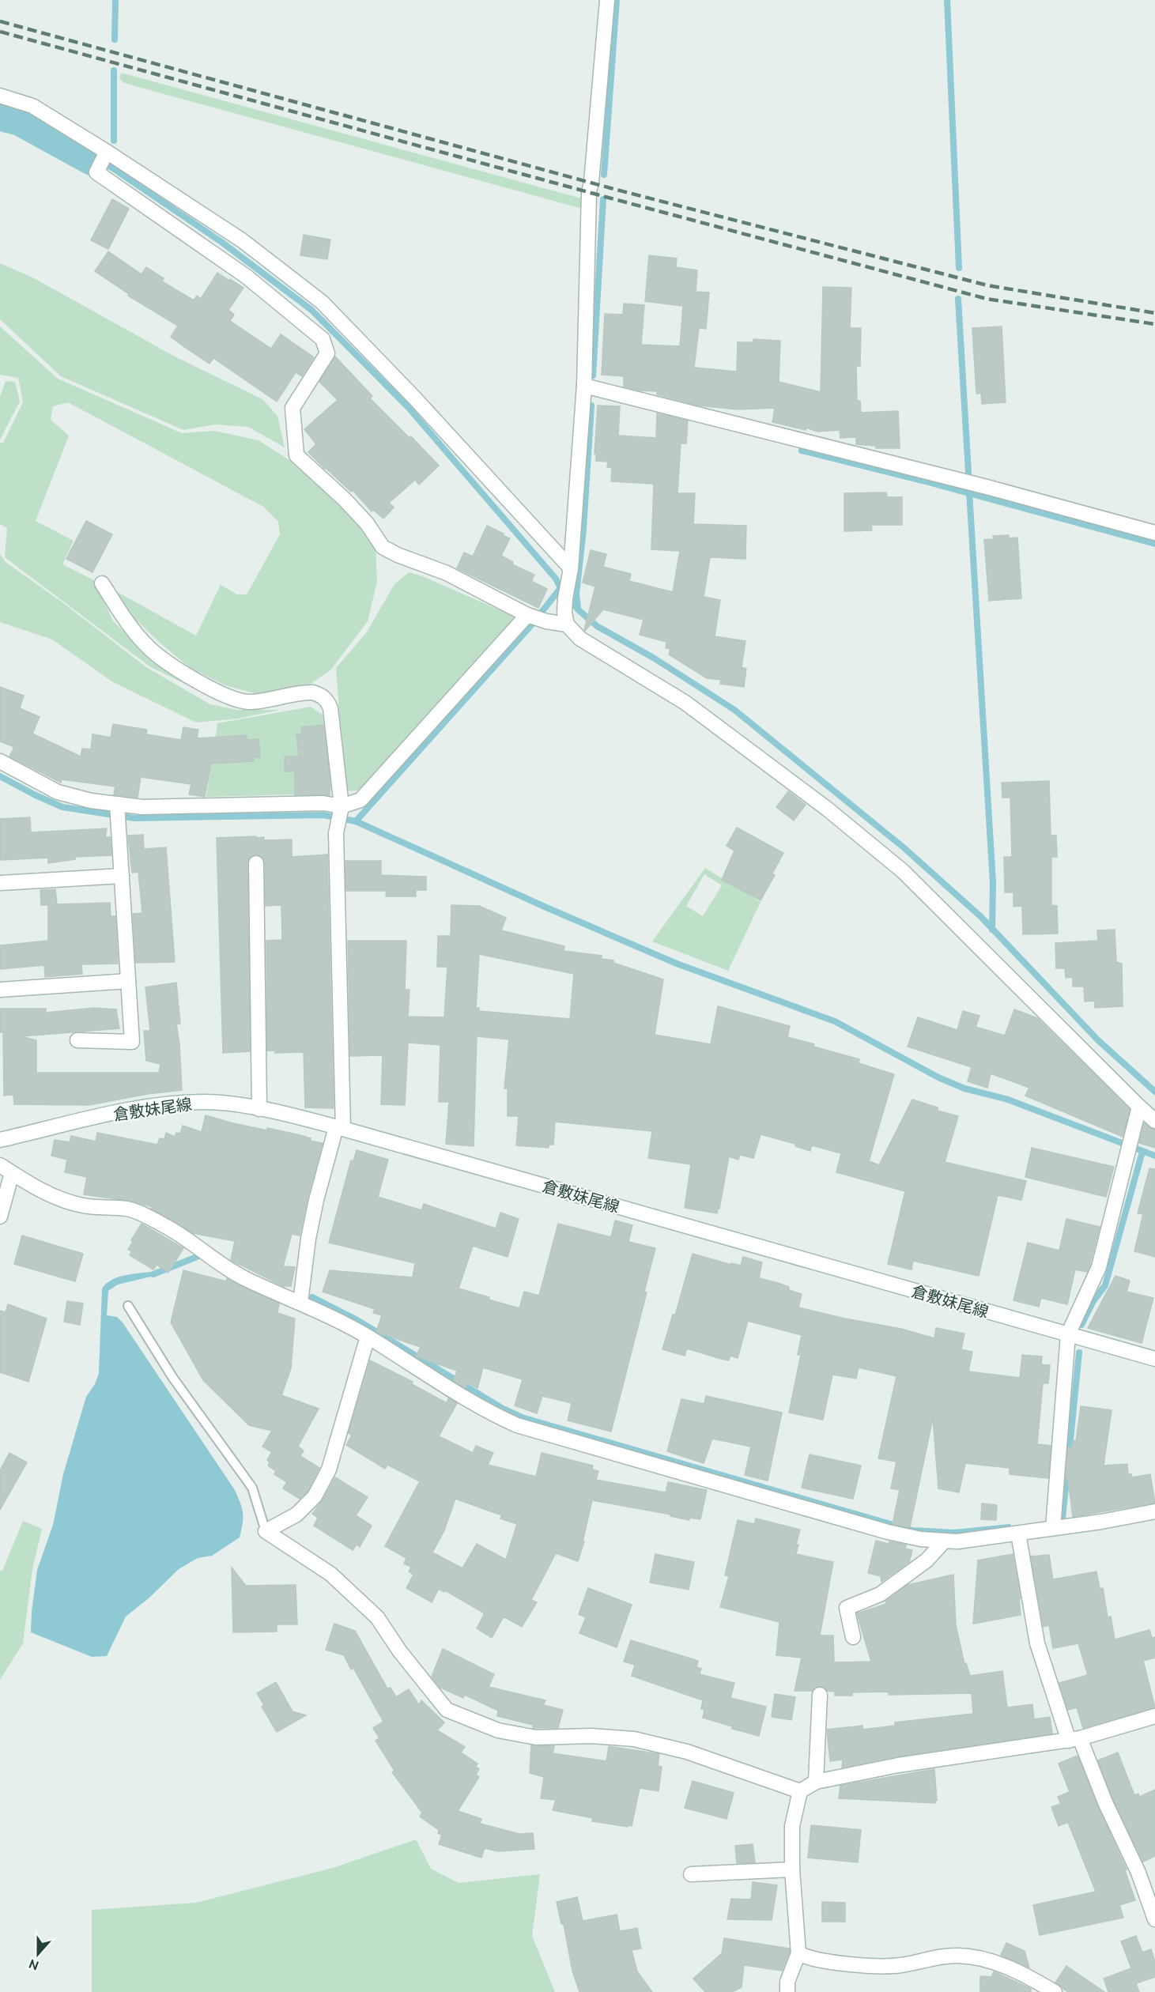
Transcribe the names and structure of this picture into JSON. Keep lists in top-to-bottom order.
{
  "streets": {
    "street": ["倉敷妹尾線"]
  },
  "north": "bottom"
}
